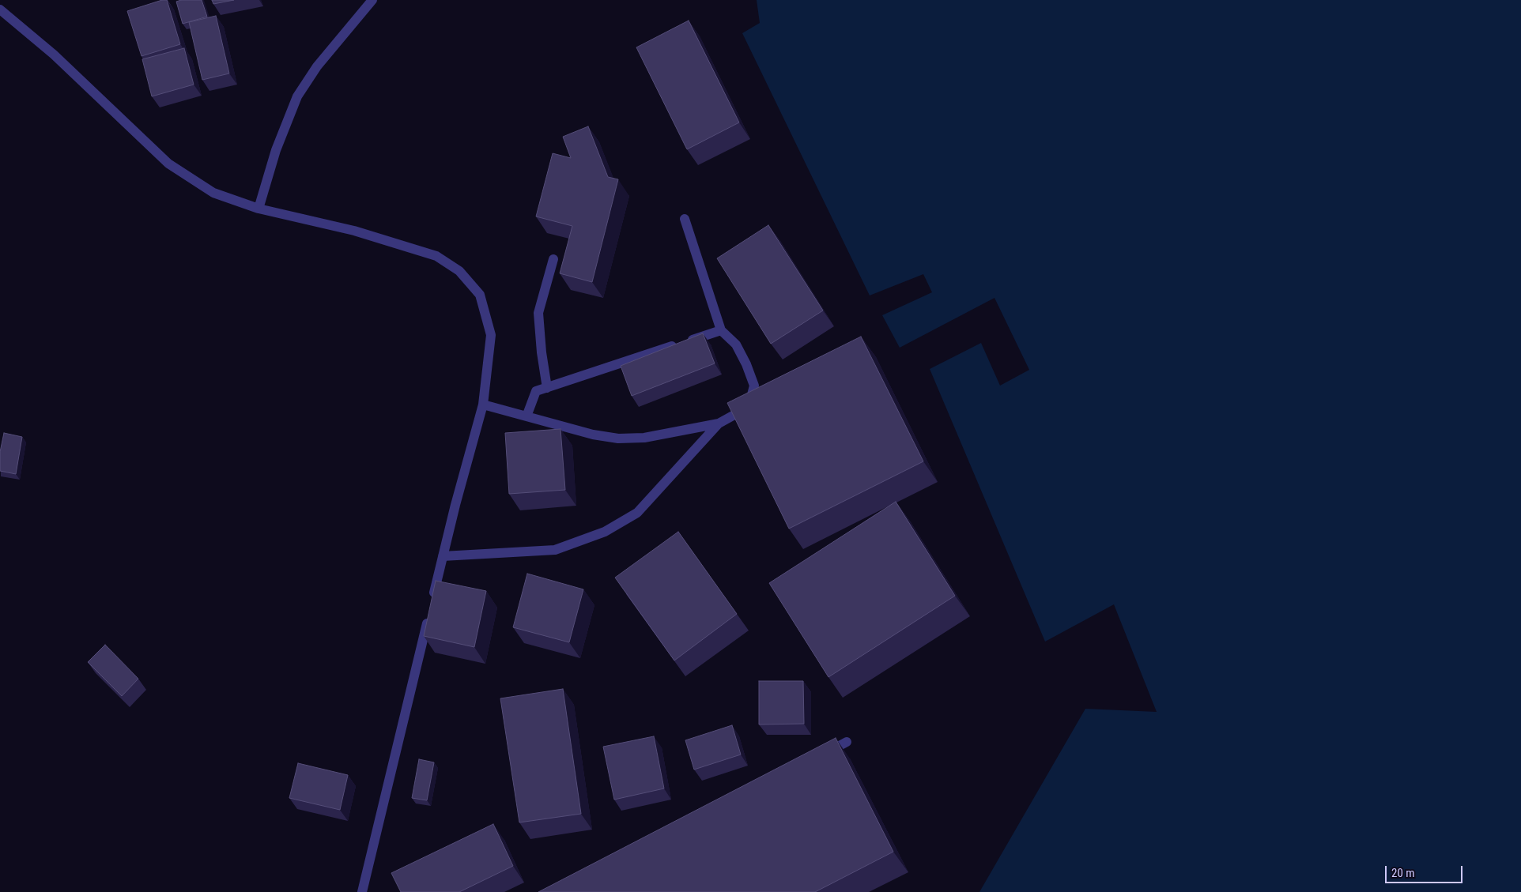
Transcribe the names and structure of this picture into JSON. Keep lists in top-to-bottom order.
{
  "scale_bar": "20 m"
}
